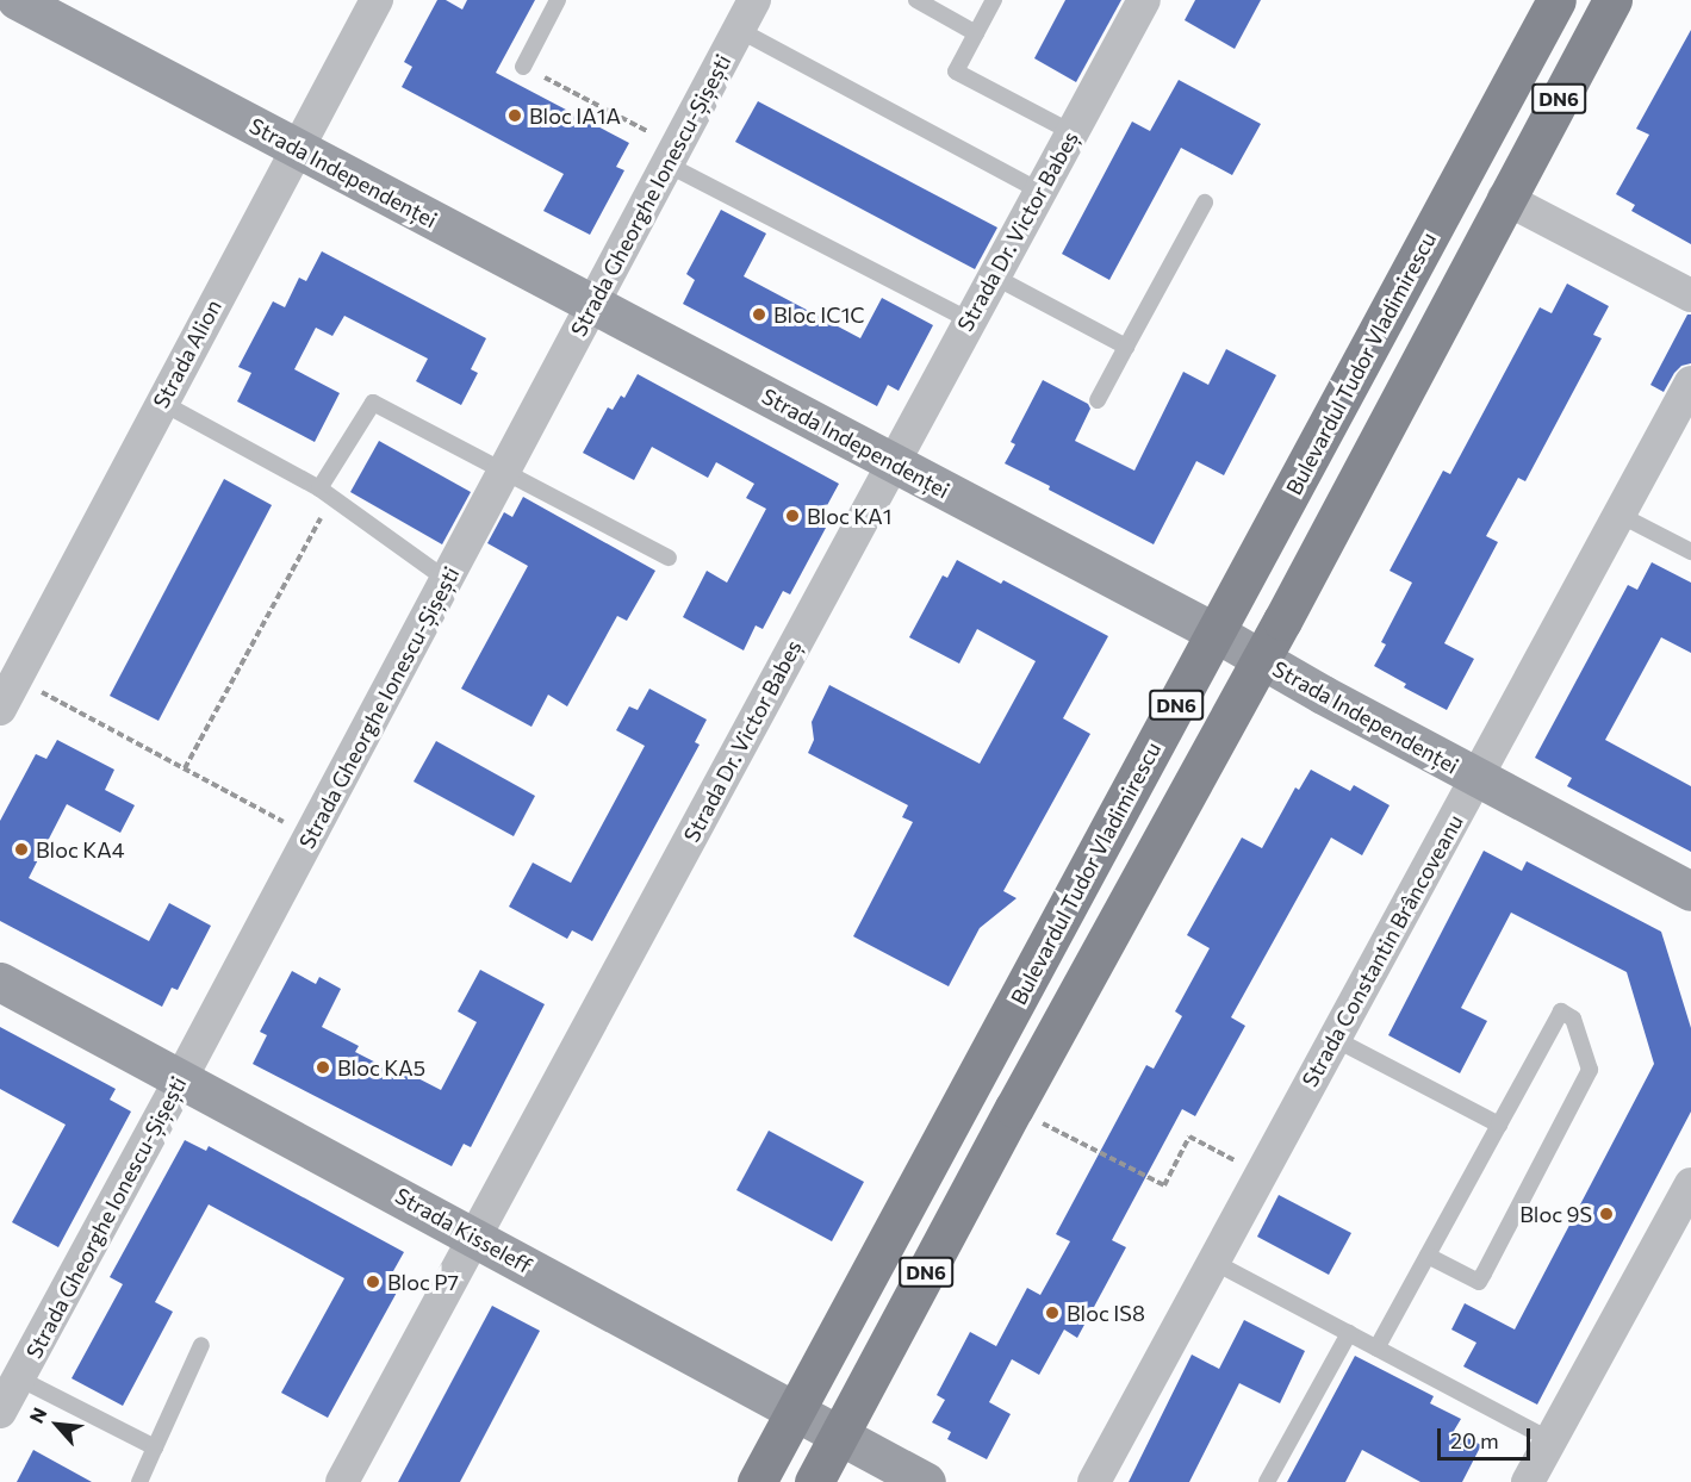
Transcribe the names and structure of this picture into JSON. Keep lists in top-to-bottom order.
{
  "streets": {
    "main road": ["DN6", "Bulevardul Tudor Vladimirescu"],
    "street": [
      "Strada Independenței",
      "Strada Gheorghe Ionescu-Șișești",
      "Strada Dr. Victor Babeș",
      "Strada Alion",
      "Strada Constantin Brâncoveanu",
      "Strada Kisseleff"
    ]
  },
  "crossings": [
    ["DN6", "Strada Independenței"],
    ["DN6", "Strada Kisseleff"],
    ["Strada Independenței", "Strada Gheorghe Ionescu-Șișești"],
    ["Strada Independenței", "Strada Dr. Victor Babeș"],
    ["Strada Independenței", "Strada Alion"],
    ["Strada Independenței", "Bulevardul Tudor Vladimirescu"],
    ["Strada Independenței", "Strada Constantin Brâncoveanu"],
    ["Strada Gheorghe Ionescu-Șișești", "Strada Kisseleff"],
    ["Strada Dr. Victor Babeș", "Strada Kisseleff"],
    ["Bulevardul Tudor Vladimirescu", "Strada Kisseleff"]
  ],
  "places": [
    "Bloc IA1A",
    "Bloc IC1C",
    "Bloc KA1",
    "Bloc KA4",
    "Bloc KA5",
    "Bloc 9S",
    "Bloc P7",
    "Bloc IS8"
  ],
  "scale_bar": "20 m",
  "north": "top left"
}
